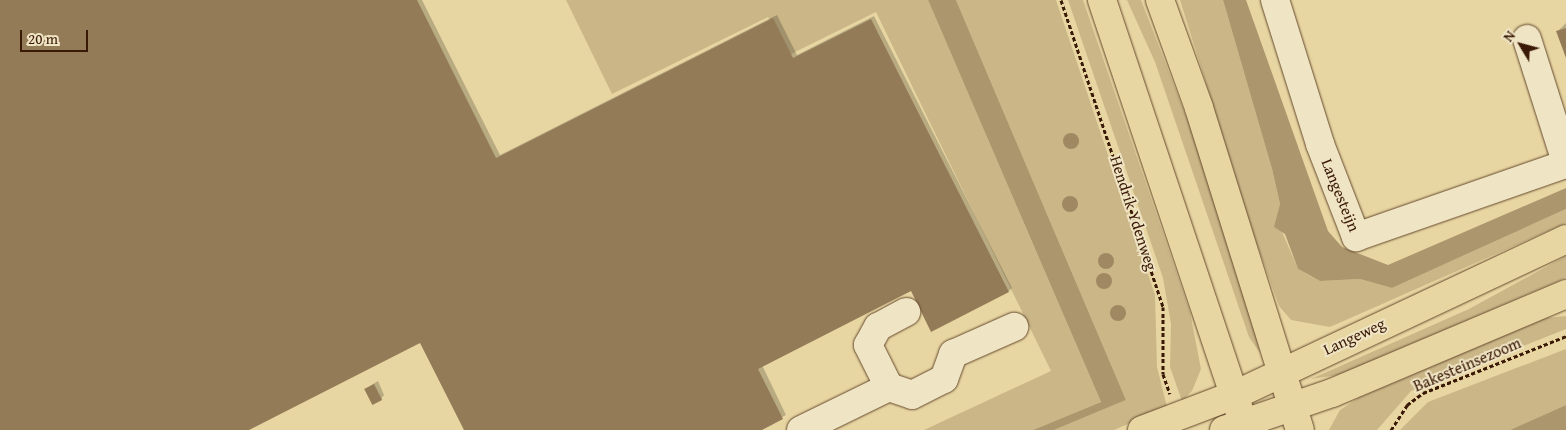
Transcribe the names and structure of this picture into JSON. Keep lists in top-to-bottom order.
{
  "streets": {
    "main road": ["Langeweg"],
    "street": ["Langesteijn"],
    "path": ["Hendrik Ydenweg", "Bakesteinsezoom"]
  },
  "crossings": [
    ["Hendrik Ydenweg", "Langeweg"]
  ],
  "scale_bar": "20 m",
  "north": "top left"
}
